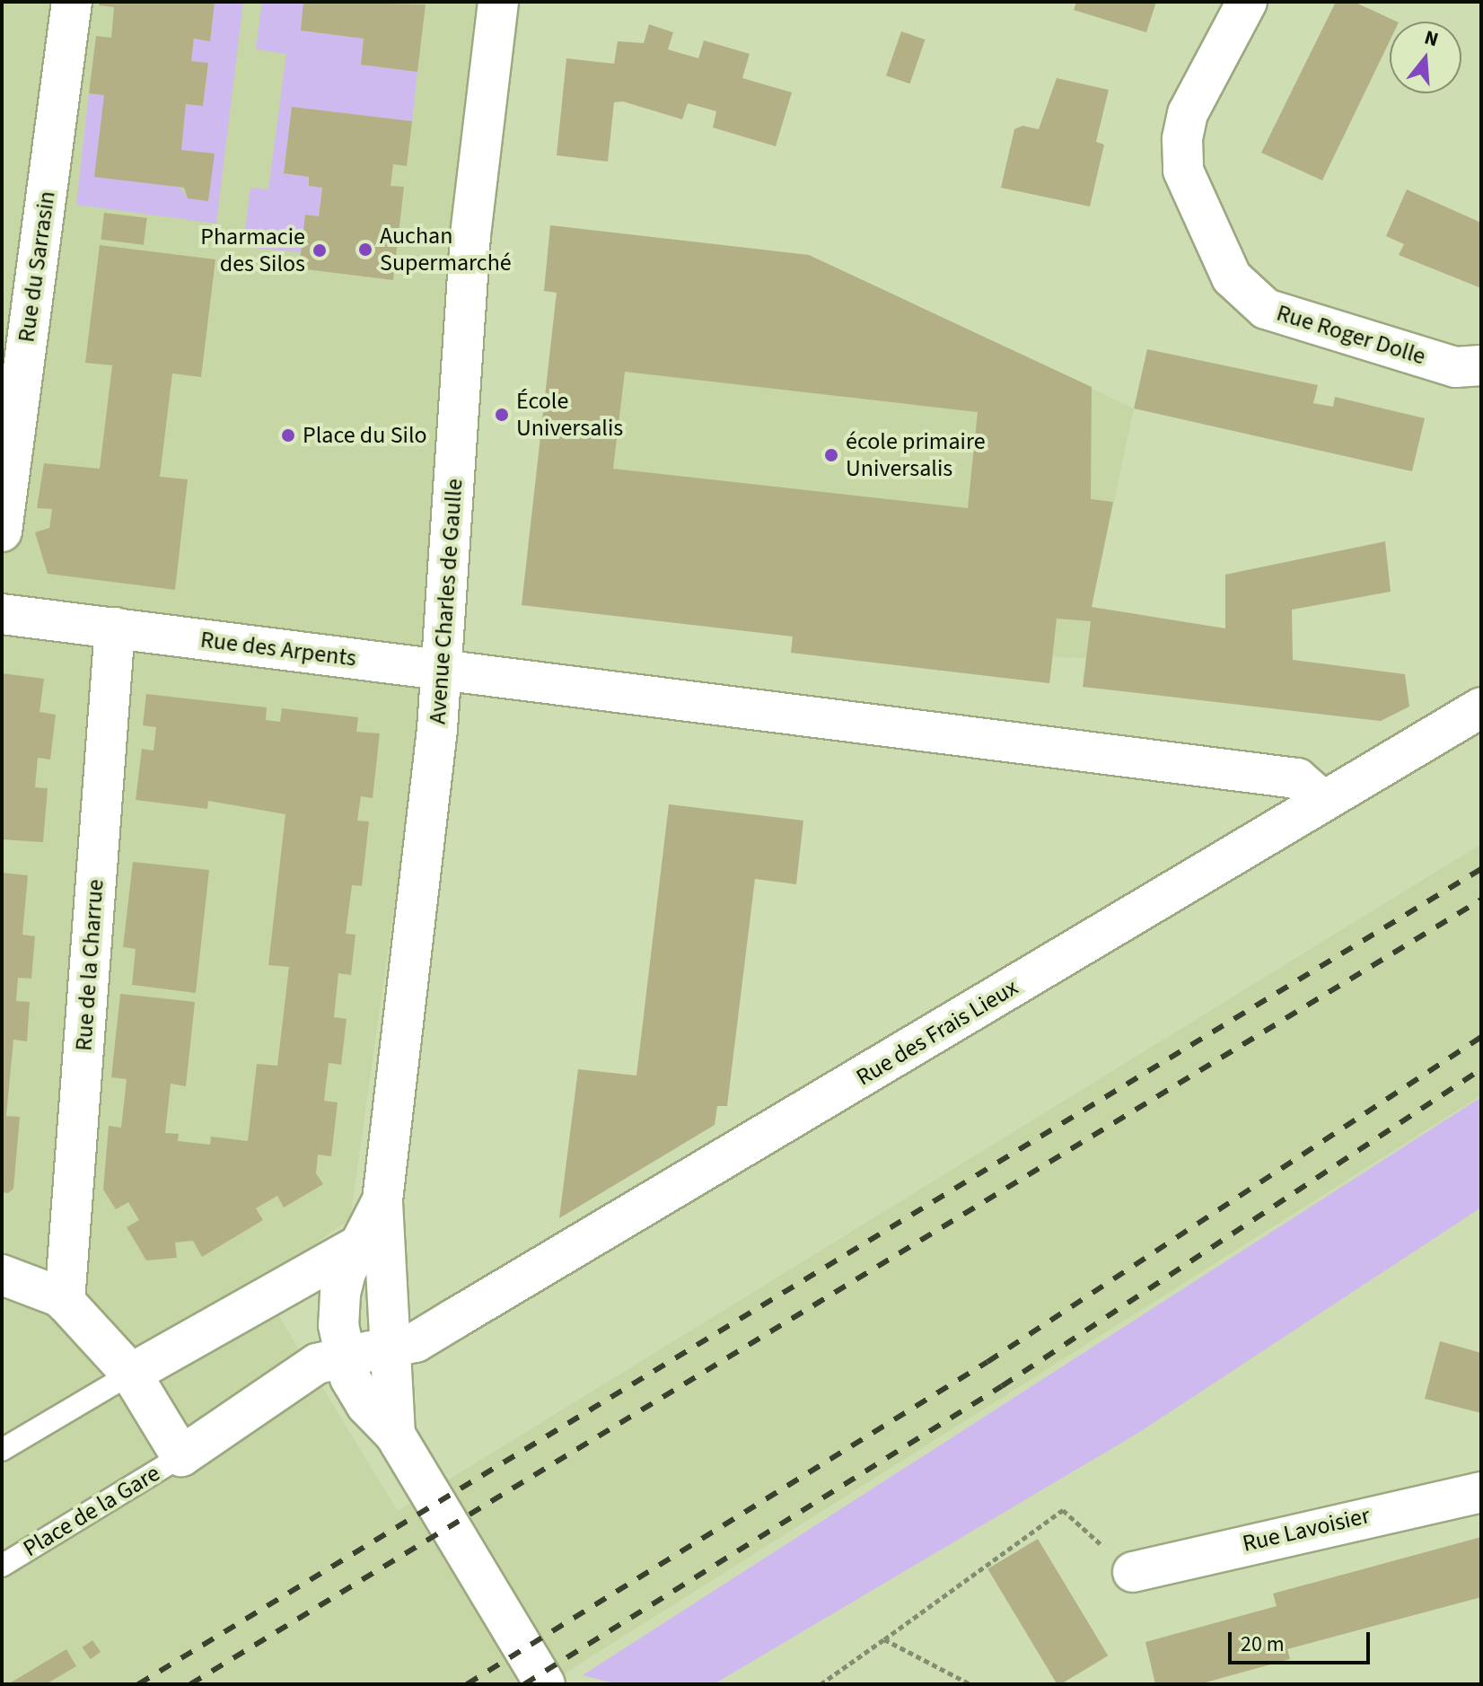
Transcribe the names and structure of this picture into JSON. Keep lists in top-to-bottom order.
{
  "streets": {
    "street": [
      "Rue du Sarrasin",
      "Rue Roger Dolle",
      "Avenue Charles de Gaulle",
      "Rue des Arpents",
      "Rue de la Charrue",
      "Rue des Frais Lieux",
      "Rue Lavoisier"
    ],
    "lane": ["Place de la Gare"]
  },
  "crossings": [
    ["Avenue Charles de Gaulle", "Rue des Arpents"],
    ["Rue des Arpents", "Rue de la Charrue"],
    ["Rue des Arpents", "Rue des Frais Lieux"],
    ["Rue des Frais Lieux", "Place de la Gare"]
  ],
  "places": [
    "Auchan Supermarché",
    "Pharmacie des Silos",
    "École Universalis",
    "Place du Silo",
    "école primaire Universalis"
  ],
  "scale_bar": "20 m",
  "north": "top"
}
